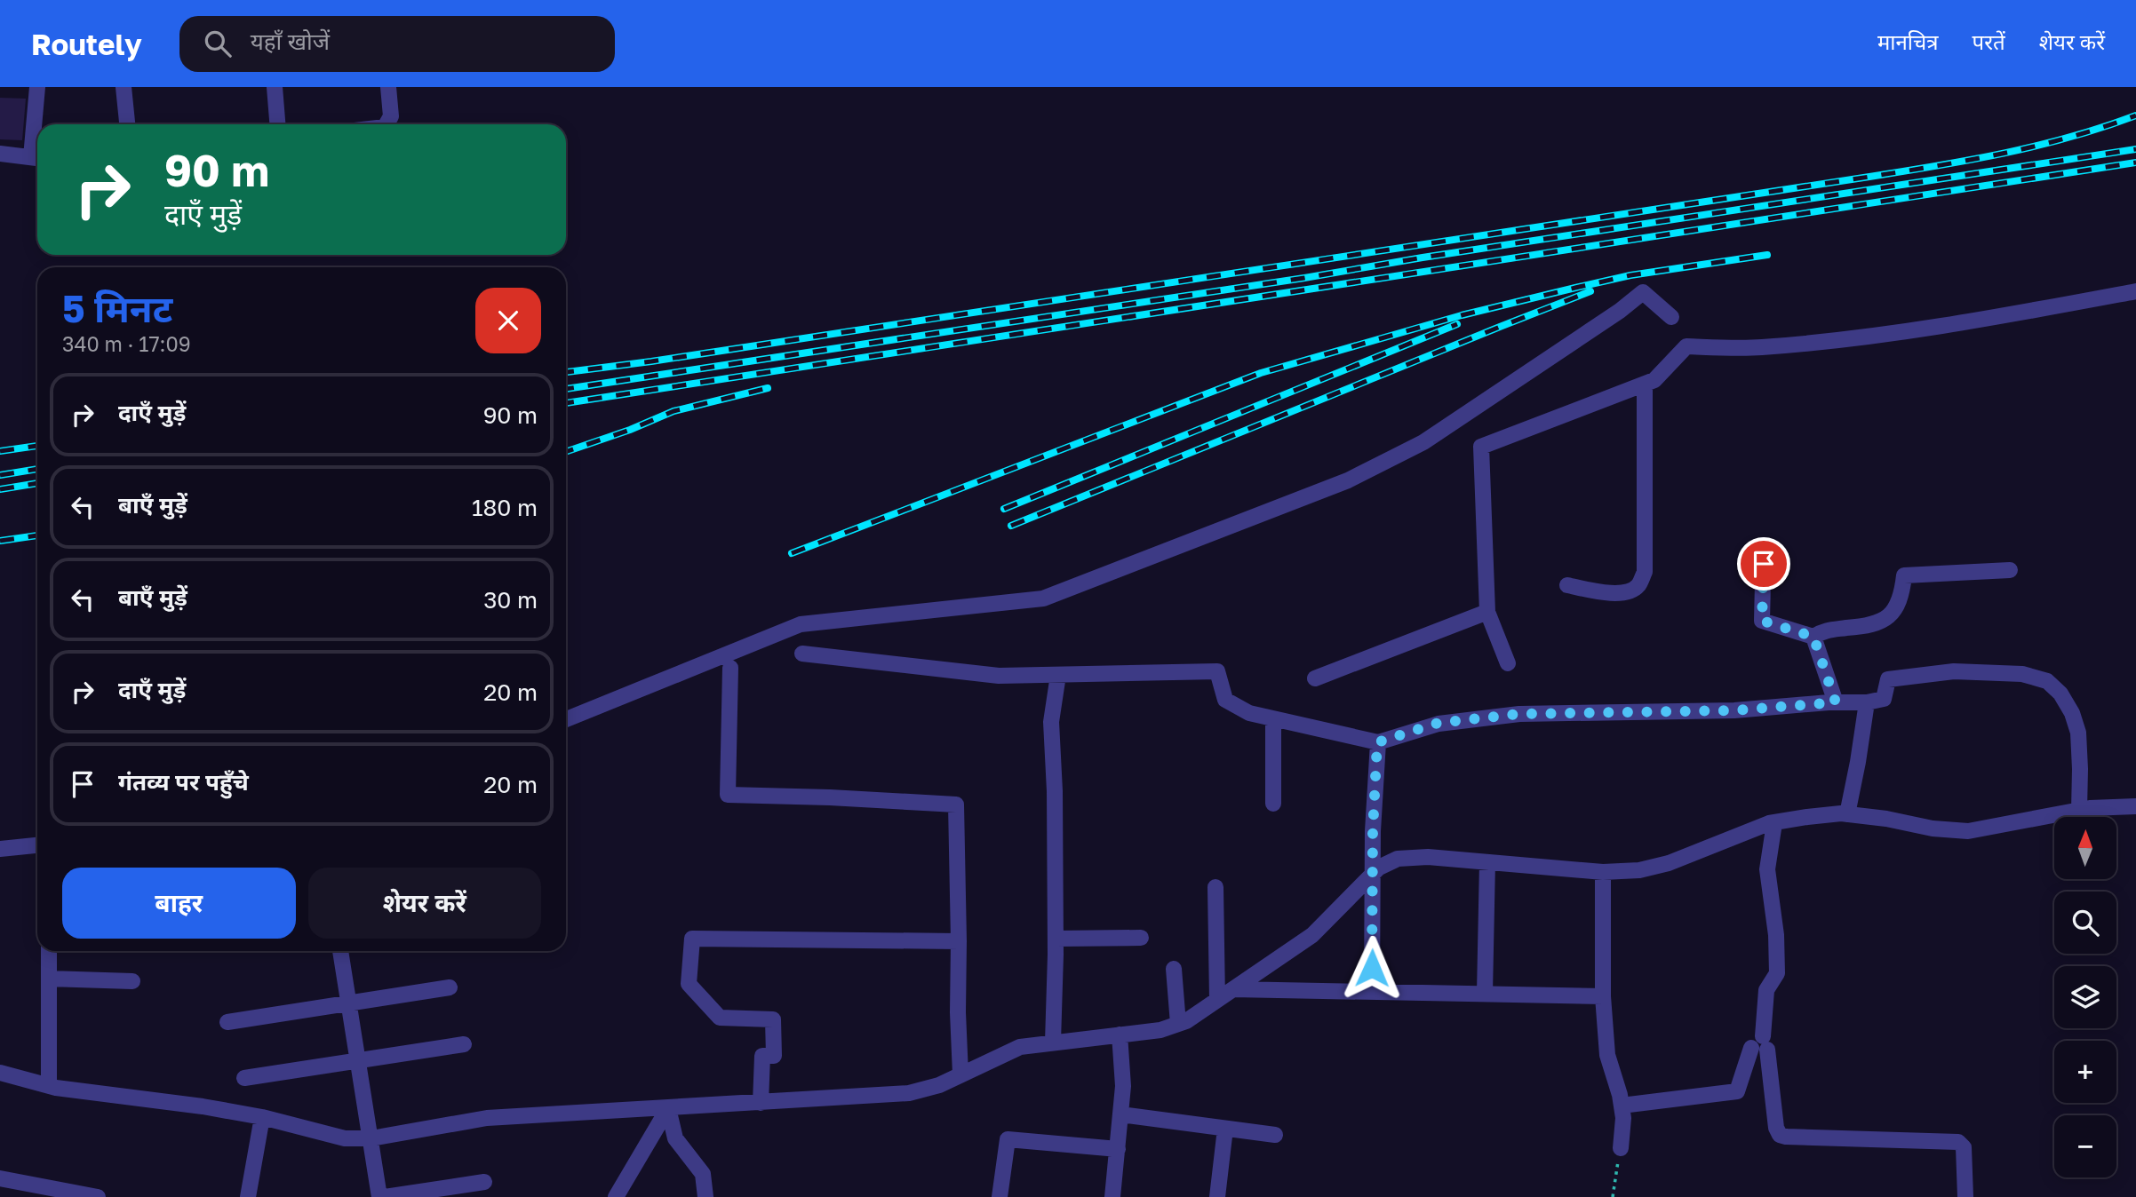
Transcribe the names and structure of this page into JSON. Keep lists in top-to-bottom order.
{
  "north": "top",
  "page": {
    "header": "Routely",
    "search": "यहाँ खोजें",
    "nav": ["मानचित्र", "परतें", "शेयर करें"],
    "turn": ["90 m", "दाएँ मुड़ें"],
    "heading": ["5 मिनट", "340 m · 17:09"],
    "list": [
      {
        "name": "दाएँ मुड़ें",
        "value": "90 m"
      },
      {
        "name": "बाएँ मुड़ें",
        "value": "180 m"
      },
      {
        "name": "बाएँ मुड़ें",
        "value": "30 m"
      },
      {
        "name": "दाएँ मुड़ें",
        "value": "20 m"
      },
      {
        "name": "गंतव्य पर पहुँचे",
        "value": "20 m"
      }
    ],
    "map_buttons": ["+", "−"],
    "buttons": ["बाहर", "शेयर करें"]
  }
}
